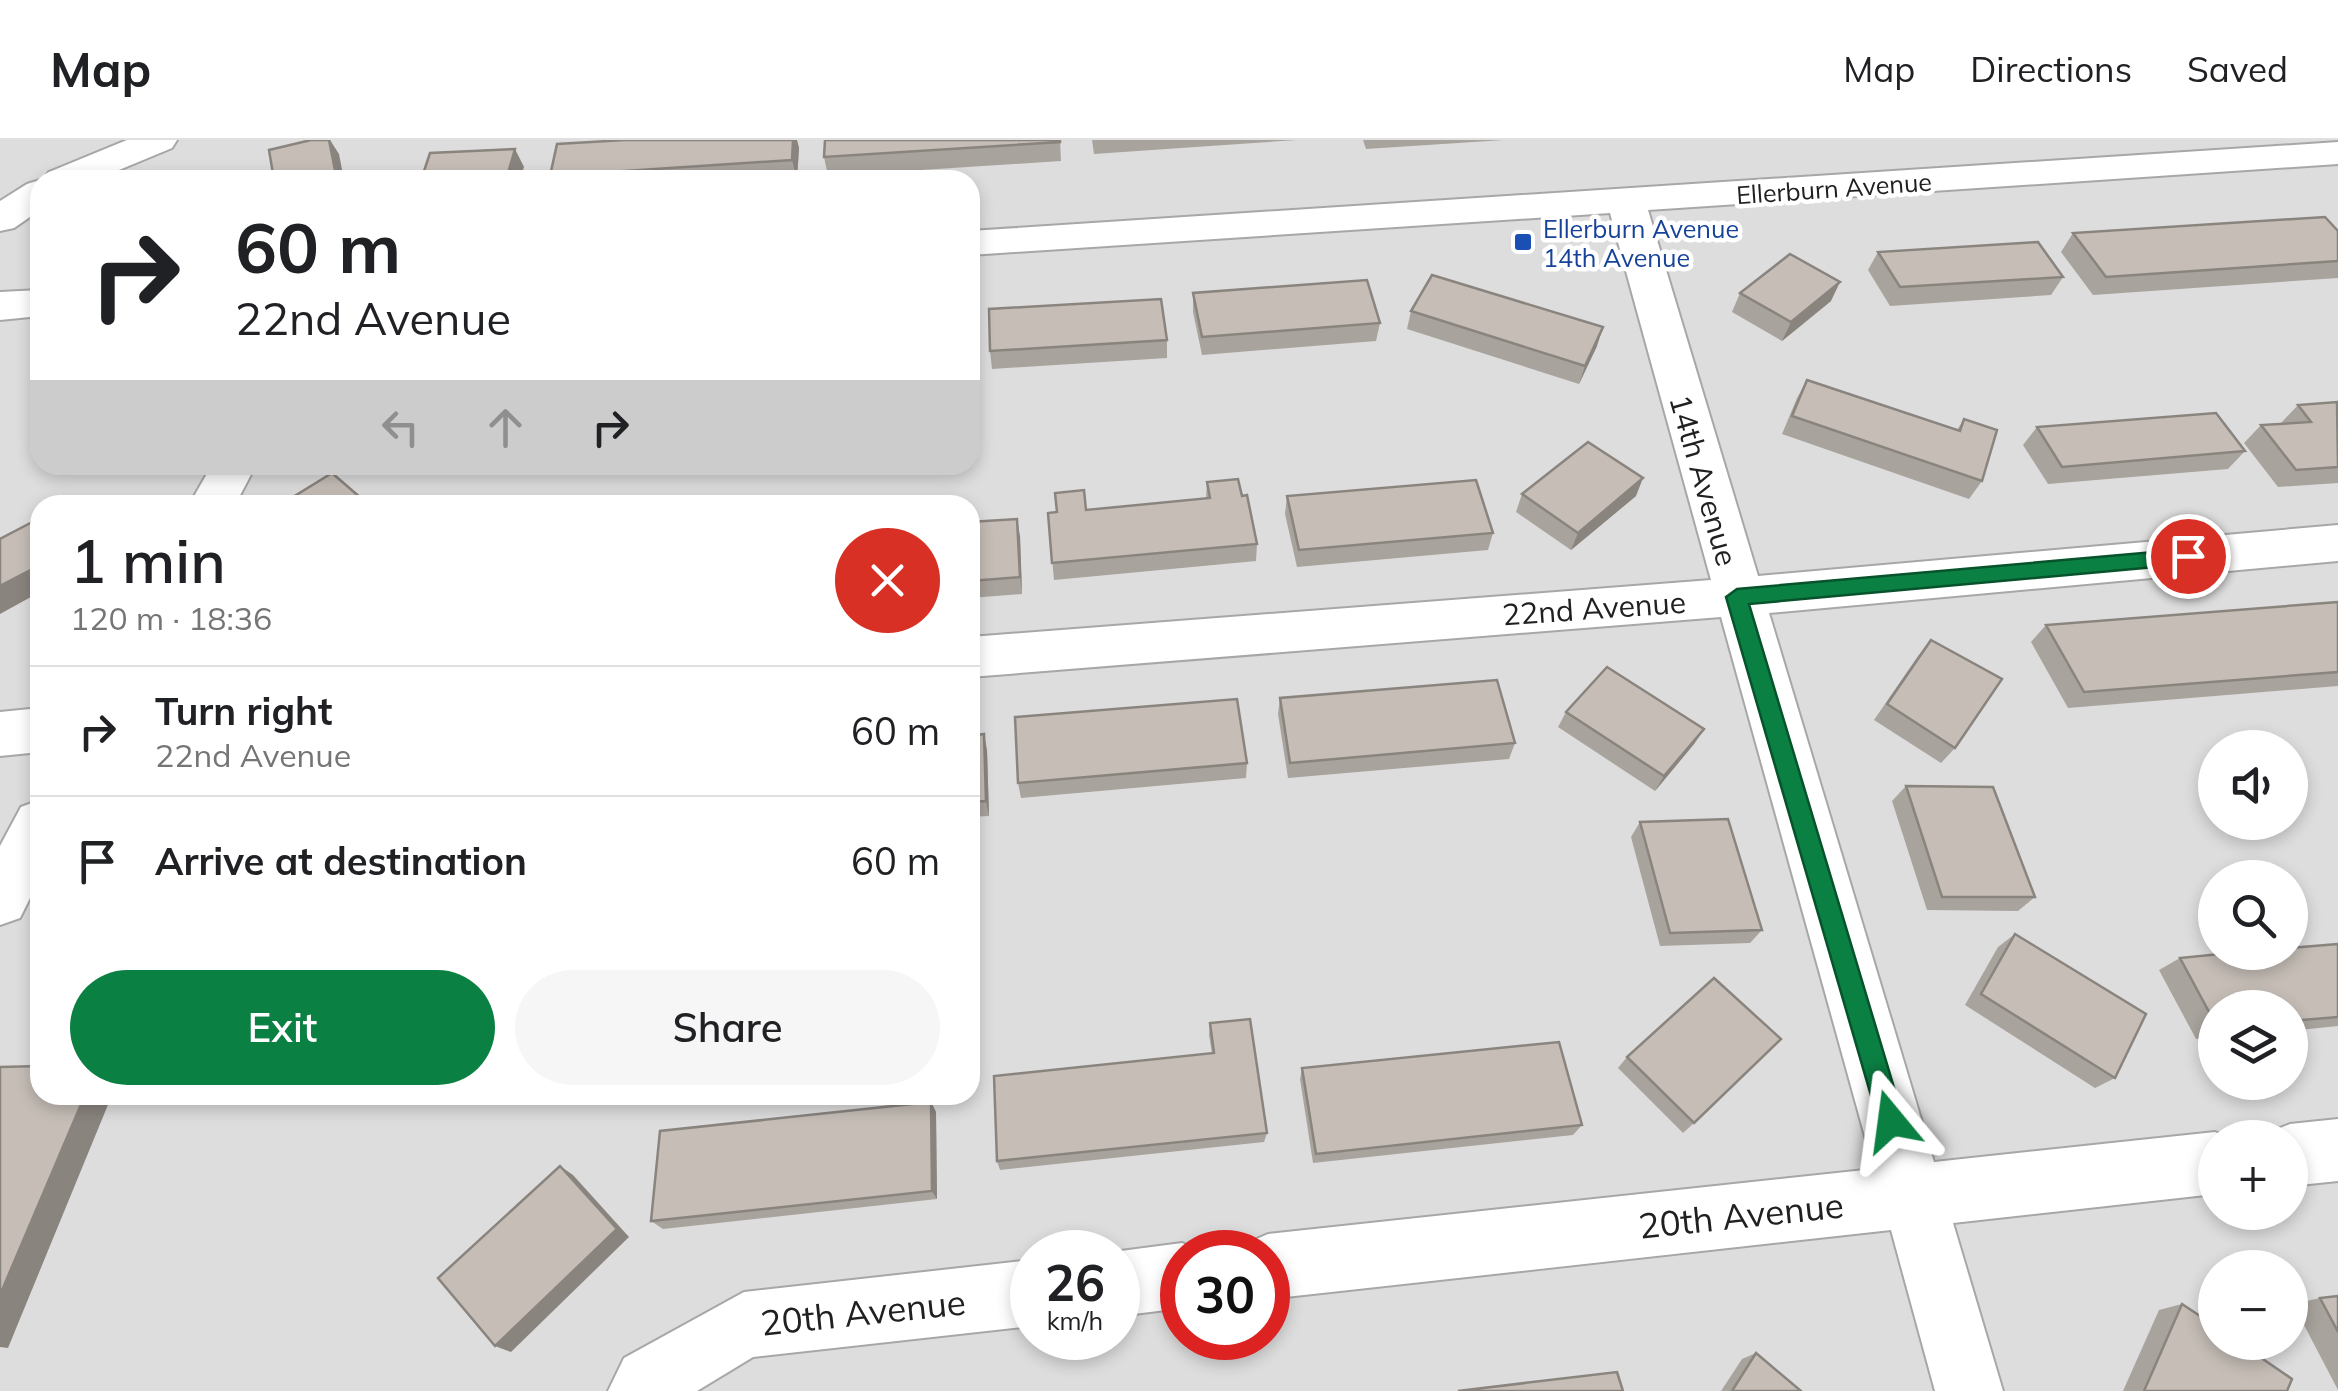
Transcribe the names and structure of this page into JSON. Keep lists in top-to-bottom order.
{
  "streets": {
    "street": [
      "Ellerburn Avenue",
      "14th Avenue",
      "22nd Avenue",
      "20th Avenue"
    ]
  },
  "crossings": [
    ["Ellerburn Avenue", "14th Avenue"],
    ["14th Avenue", "22nd Avenue"],
    ["14th Avenue", "20th Avenue"]
  ],
  "places": {
    "transit": ["Ellerburn Avenue 14th Avenue"]
  },
  "page": {
    "header": "Map",
    "nav": ["Map", "Directions", "Saved"],
    "turn": ["60 m", "22nd Avenue"],
    "heading": ["1 min", "120 m · 18:36"],
    "list": [
      {
        "name": "Turn right",
        "note": "22nd Avenue",
        "value": "60 m"
      },
      {
        "name": "Arrive at destination",
        "value": "60 m"
      }
    ],
    "map_buttons": ["+", "−"],
    "buttons": ["Exit", "Share"],
    "speed": "26 km/h",
    "limit": "30"
  }
}
